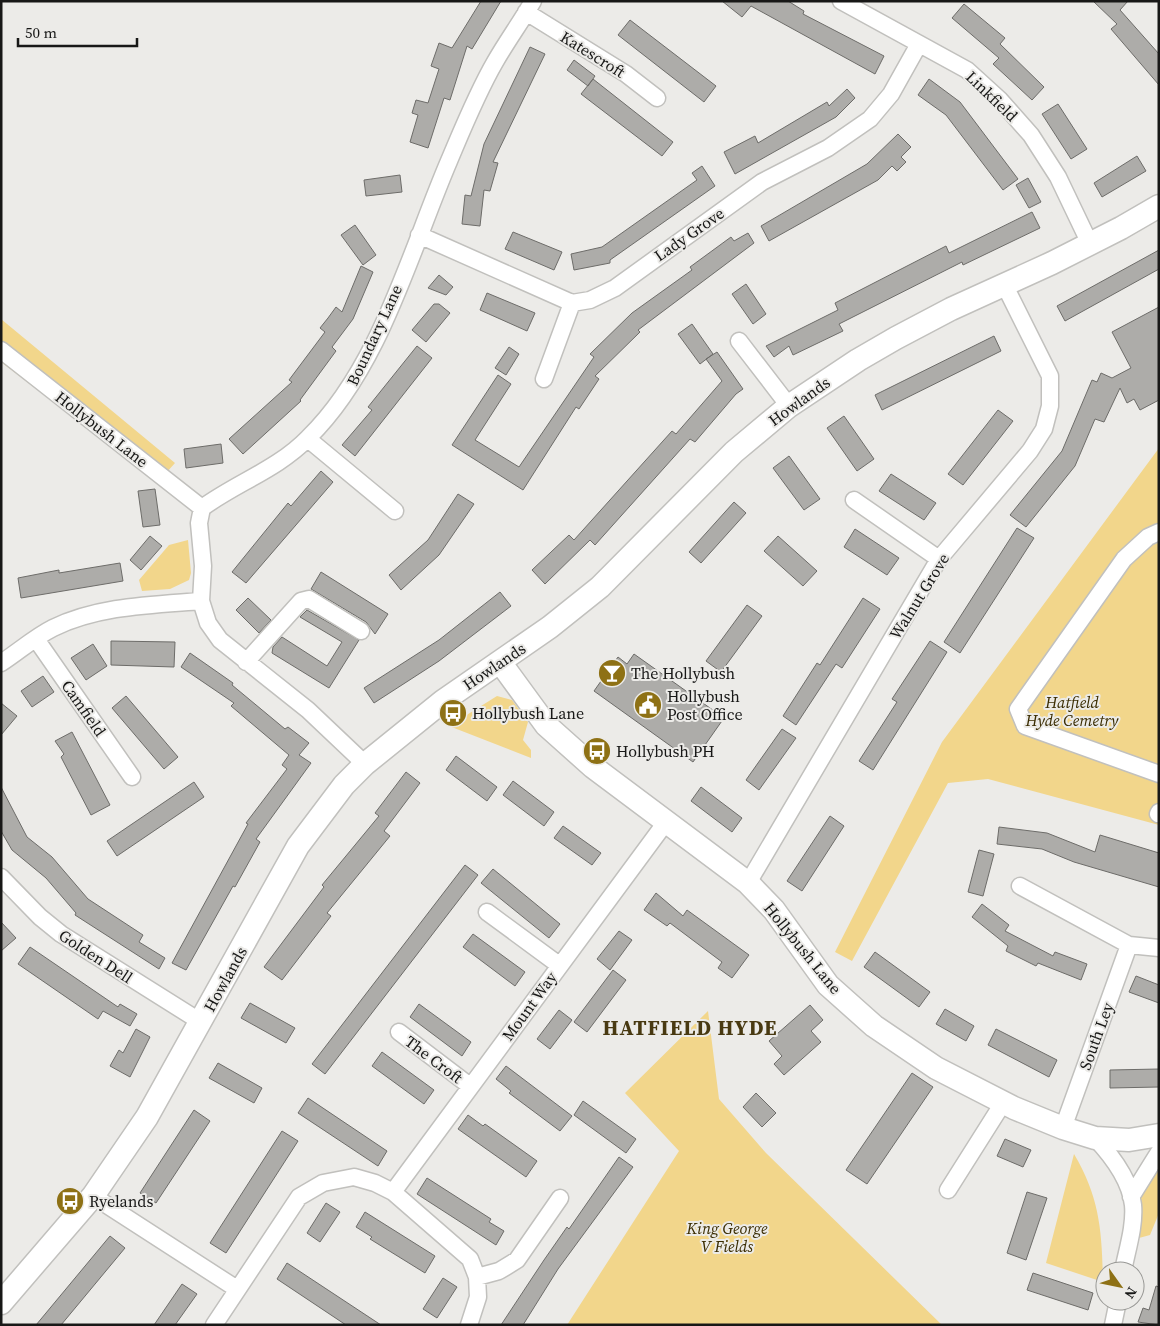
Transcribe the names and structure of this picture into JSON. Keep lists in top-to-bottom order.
{
  "streets": {
    "street": [
      "Katescroft",
      "Linkfield",
      "Lady Grove",
      "Boundary Lane",
      "Howlands",
      "Hollybush Lane",
      "Walnut Grove",
      "Camfield",
      "Golden Dell",
      "Mount Way",
      "South Ley",
      "The Croft"
    ]
  },
  "crossings": [
    ["Katescroft", "Boundary Lane"],
    ["Linkfield", "Lady Grove"],
    ["Linkfield", "Howlands"],
    ["Boundary Lane", "Hollybush Lane"],
    ["Howlands", "Hollybush Lane"],
    ["Howlands", "Walnut Grove"],
    ["Howlands", "Golden Dell"],
    ["Hollybush Lane", "Walnut Grove"],
    ["Hollybush Lane", "Mount Way"],
    ["Hollybush Lane", "South Ley"],
    ["Mount Way", "The Croft"]
  ],
  "districts": ["HATFIELD HYDE"],
  "parks": ["Hatfield Hyde Cemetry", "King George V Fields"],
  "places": {
    "bar": ["The Hollybush"],
    "public building": ["Hollybush Post Office"],
    "bus stop": ["Hollybush Lane", "Hollybush PH", "Ryelands"]
  },
  "scale_bar": "50 m",
  "north": "bottom right"
}
